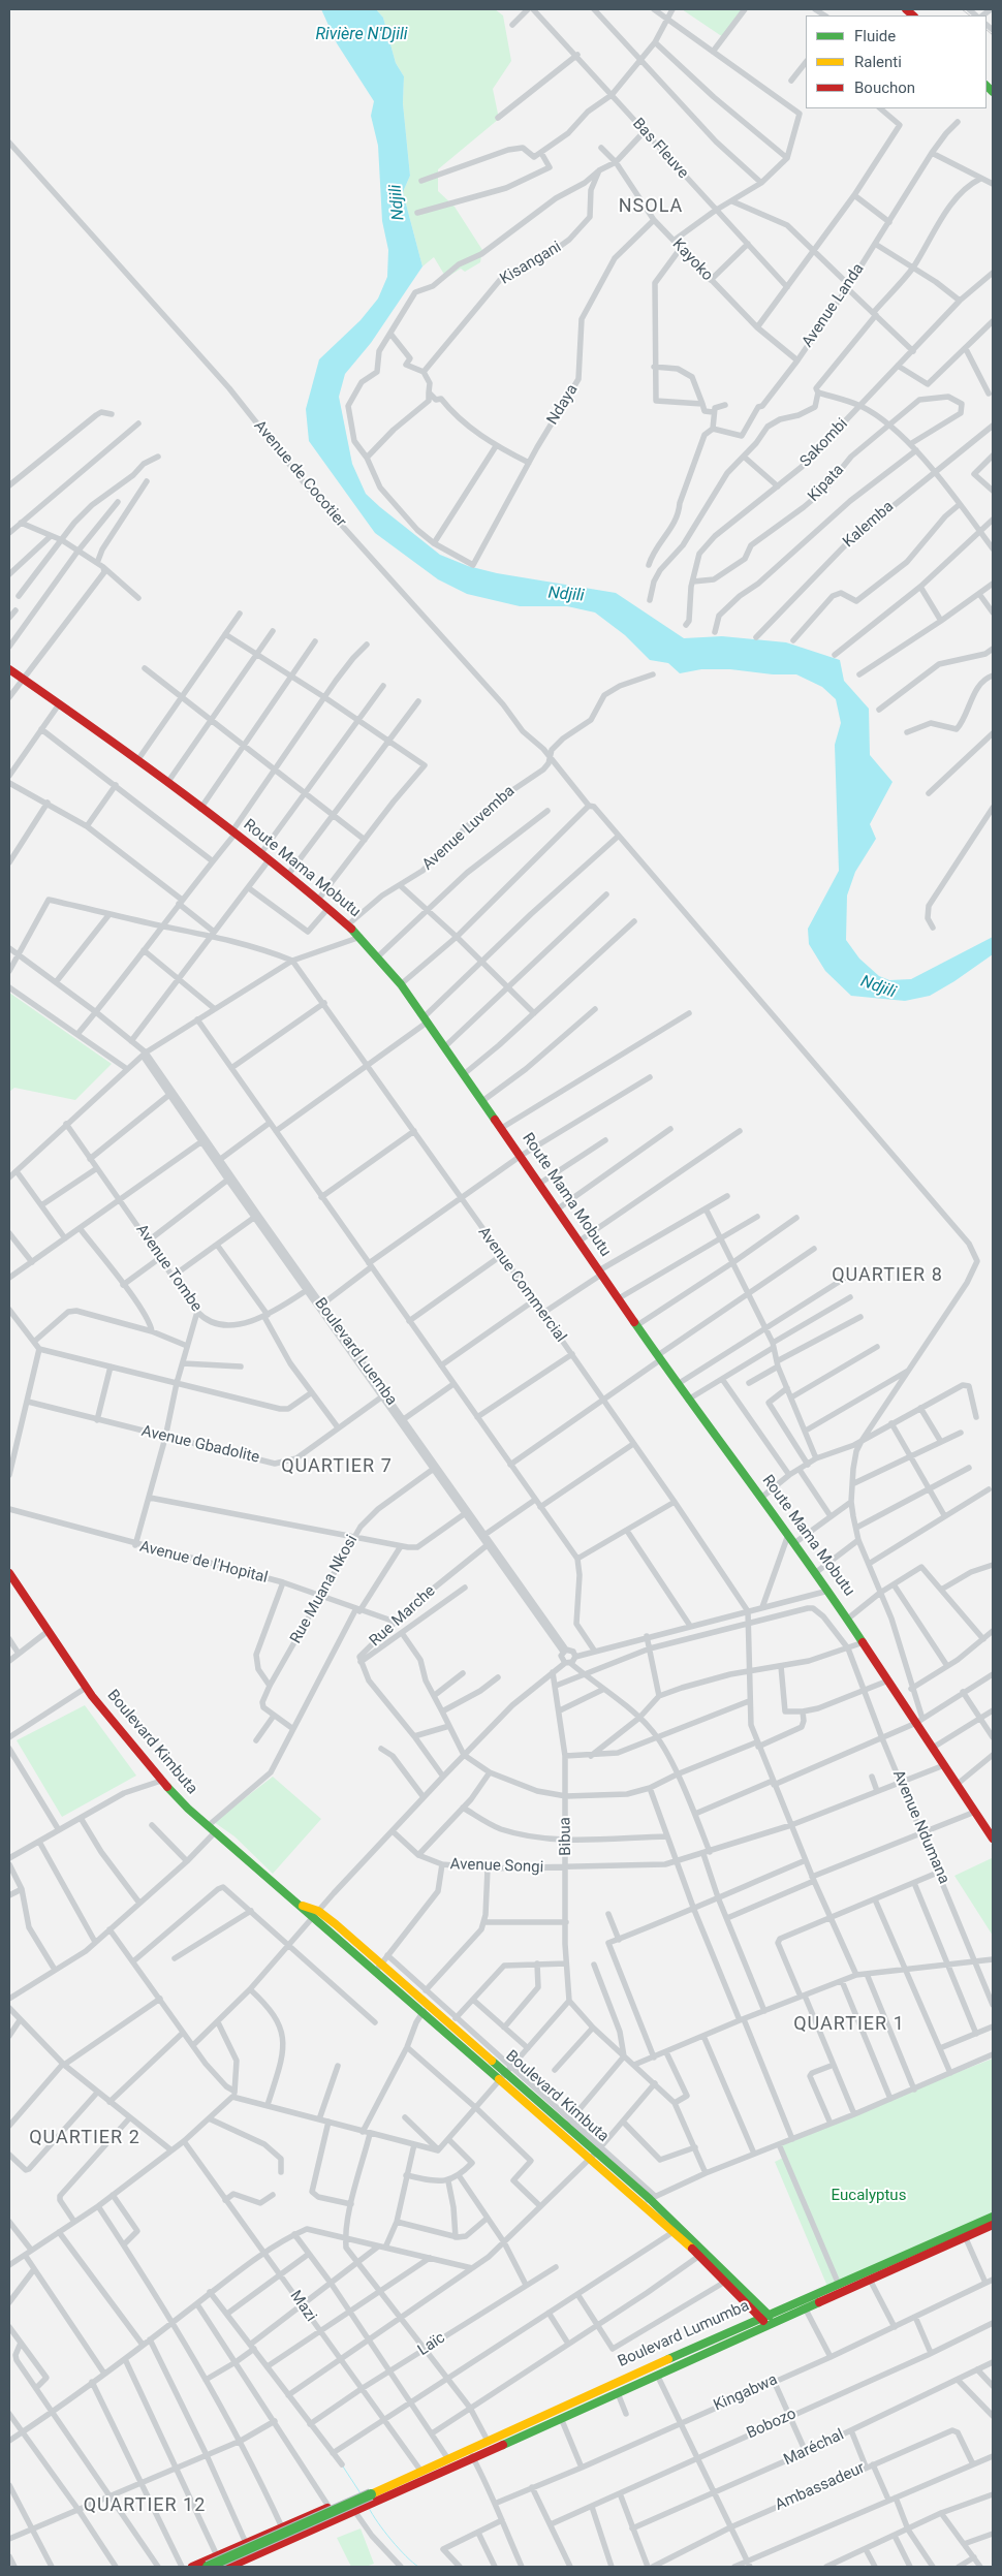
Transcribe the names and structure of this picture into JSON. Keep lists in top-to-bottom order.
{
  "streets": {
    "main road": ["Route Mama Mobutu", "Boulevard Kimbuta", "Boulevard Lumumba"],
    "street": [
      "Bas Fleuve",
      "Kayoko",
      "Kisangani",
      "Avenue Landa",
      "Ndaya",
      "Sakombi",
      "Avenue de Cocotier",
      "Kipata",
      "Kalemba",
      "Avenue Luvemba",
      "Avenue Tombe",
      "Avenue Commercial",
      "Boulevard Luemba",
      "Avenue Gbadolite",
      "Avenue de l'Hopital",
      "Rue Muana Nkosi",
      "Rue Marche",
      "Avenue Ndumana",
      "Bibua",
      "Avenue Songi",
      "Mazi",
      "Laïc",
      "Kingabwa",
      "Bobozo",
      "Maréchal",
      "Ambassadeur"
    ]
  },
  "crossings": [
    ["Kayoko", "Avenue Landa"],
    ["Kayoko", "Ndaya"],
    ["Sakombi", "Kipata"],
    ["Avenue de Cocotier", "Avenue Luvemba"],
    ["Avenue Luvemba", "Route Mama Mobutu"],
    ["Route Mama Mobutu", "Avenue Songi"],
    ["Avenue Tombe", "Boulevard Luemba"],
    ["Boulevard Luemba", "Avenue Gbadolite"],
    ["Boulevard Luemba", "Rue Muana Nkosi"],
    ["Boulevard Luemba", "Rue Marche"],
    ["Avenue de l'Hopital", "Rue Muana Nkosi"],
    ["Avenue de l'Hopital", "Rue Marche"],
    ["Boulevard Kimbuta", "Boulevard Lumumba"],
    ["Avenue Ndumana", "Avenue Songi"],
    ["Bibua", "Avenue Songi"],
    ["Mazi", "Boulevard Lumumba"],
    ["Mazi", "Laïc"]
  ],
  "districts": [
    "NSOLA",
    "QUARTIER 8",
    "QUARTIER 7",
    "QUARTIER 1",
    "QUARTIER 2",
    "QUARTIER 12"
  ],
  "water": ["Rivière N'Djili", "Ndjili"],
  "parks": ["Eucalyptus"],
  "legend": ["Fluide", "Ralenti", "Bouchon"]
}
